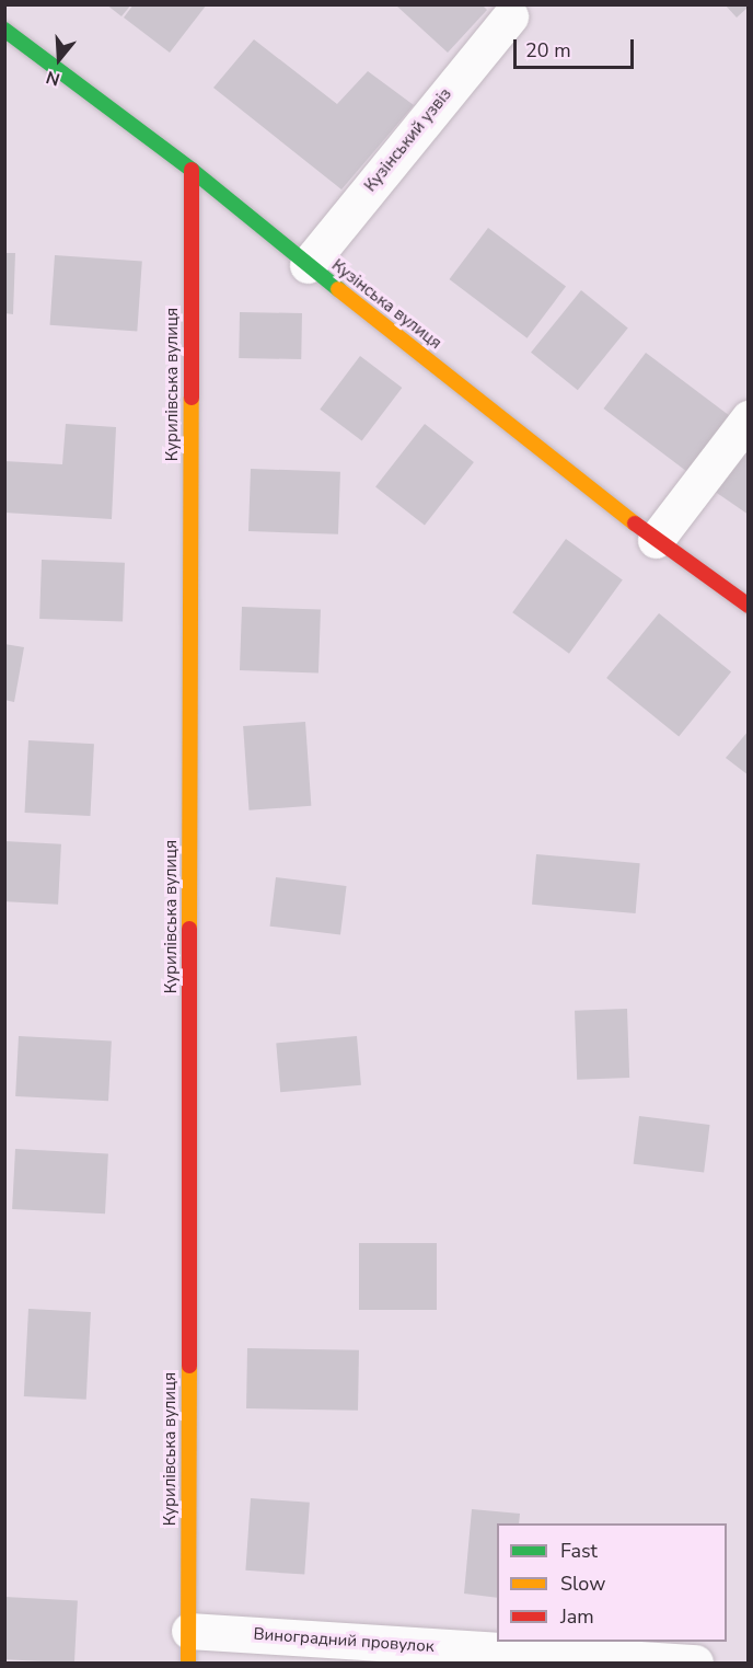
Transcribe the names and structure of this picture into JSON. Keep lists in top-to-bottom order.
{
  "streets": {
    "main road": ["Кузінська вулиця", "Курилівська вулиця"],
    "street": ["Кузінський узвіз", "Виноградний провулок"]
  },
  "crossings": [
    ["Кузінський узвіз", "Кузінська вулиця"],
    ["Кузінська вулиця", "Курилівська вулиця"],
    ["Курилівська вулиця", "Виноградний провулок"]
  ],
  "legend": ["Fast", "Slow", "Jam"],
  "scale_bar": "20 m",
  "north": "bottom"
}
